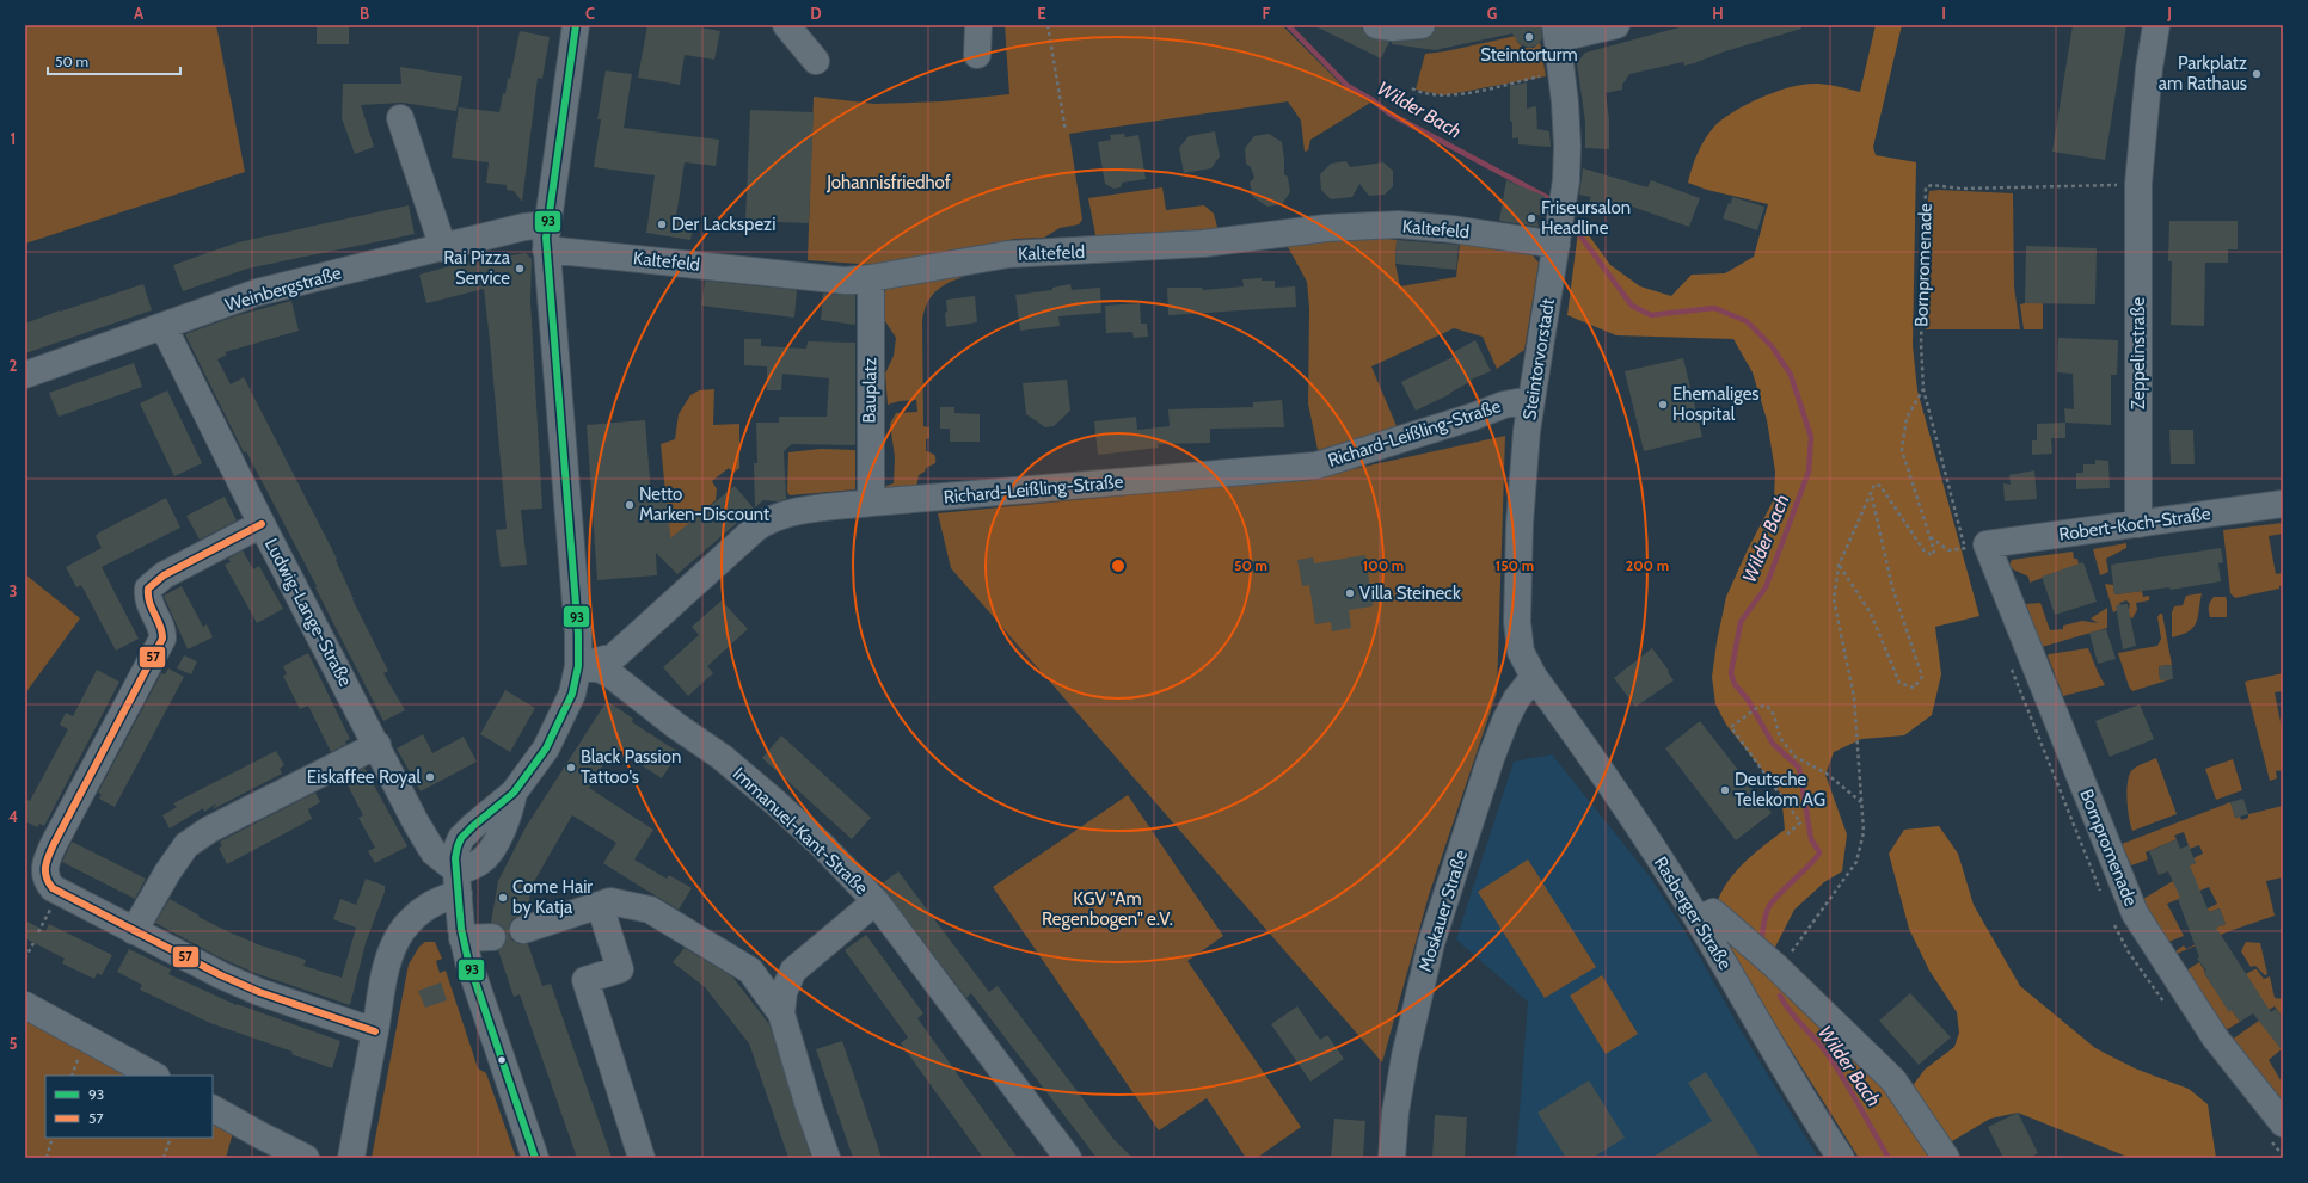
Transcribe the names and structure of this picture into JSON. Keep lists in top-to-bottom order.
{
  "streets": {
    "street": [
      "Kaltefeld",
      "Bornpromenade",
      "Weinbergstraße",
      "Zeppelinstraße",
      "Steintorvorstadt",
      "Bauplatz",
      "Richard-Leißling-Straße",
      "Robert-Koch-Straße",
      "Ludwig-Lange-Straße",
      "Immanuel-Kant-Straße",
      "Moskauer Straße",
      "Rasberger Straße"
    ]
  },
  "crossings": [
    ["Kaltefeld", "Weinbergstraße"],
    ["Kaltefeld", "Steintorvorstadt"],
    ["Kaltefeld", "Bauplatz"],
    ["Bornpromenade", "Zeppelinstraße"],
    ["Bornpromenade", "Robert-Koch-Straße"],
    ["Weinbergstraße", "Ludwig-Lange-Straße"],
    ["Zeppelinstraße", "Robert-Koch-Straße"],
    ["Steintorvorstadt", "Richard-Leißling-Straße"],
    ["Steintorvorstadt", "Moskauer Straße"],
    ["Steintorvorstadt", "Rasberger Straße"],
    ["Bauplatz", "Richard-Leißling-Straße"],
    ["Richard-Leißling-Straße", "Immanuel-Kant-Straße"],
    ["Moskauer Straße", "Rasberger Straße"]
  ],
  "water": ["Wilder Bach"],
  "parks": ["Johannisfriedhof", "KGV \"Am Regenbogen\" e.V."],
  "places": [
    "Steintorturm",
    "Parkplatz am Rathaus",
    "Friseursalon Headline",
    "Der Lackspezi",
    "Rai Pizza Service",
    "Ehemaliges Hospital",
    "Netto Marken-Discount",
    "Villa Steineck",
    "Black Passion Tattoo's",
    "Eiskaffee Royal",
    "Deutsche Telekom AG",
    "Come Hair by Katja"
  ],
  "lines": ["transit line 93", "transit line 57"],
  "legend": ["93", "57"],
  "scale_bar": "50 m",
  "grid": {
    "columns": [
      "A",
      "B",
      "C",
      "D",
      "E",
      "F",
      "G",
      "H",
      "I",
      "J"
    ],
    "rows": [
      "1",
      "2",
      "3",
      "4",
      "5"
    ]
  },
  "rings": [
    "50 m",
    "100 m",
    "150 m",
    "200 m"
  ]
}
